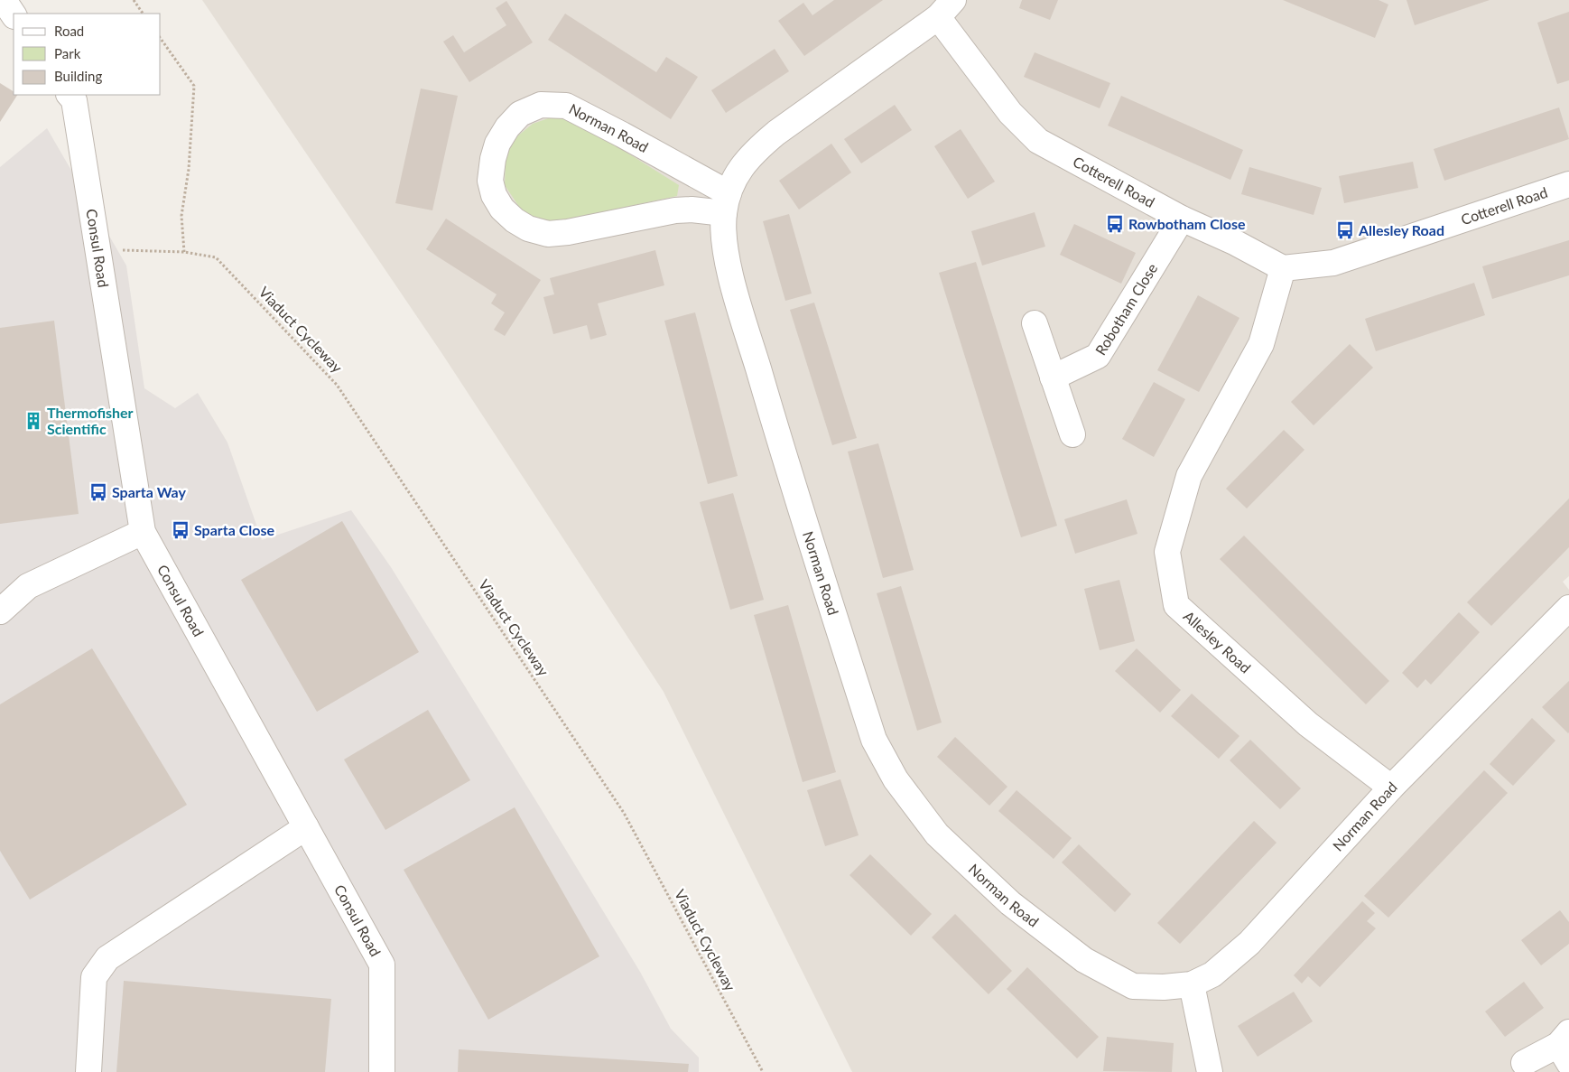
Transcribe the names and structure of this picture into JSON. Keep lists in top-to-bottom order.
{
  "streets": {
    "street": [
      "Norman Road",
      "Cotterell Road",
      "Consul Road",
      "Robotham Close",
      "Allesley Road"
    ],
    "path": ["Viaduct Cycleway"]
  },
  "crossings": [
    ["Norman Road", "Cotterell Road"],
    ["Norman Road", "Allesley Road"],
    ["Cotterell Road", "Robotham Close"],
    ["Cotterell Road", "Allesley Road"],
    ["Consul Road", "Viaduct Cycleway"]
  ],
  "places": {
    "bus stop": [
      "Rowbotham Close",
      "Allesley Road",
      "Sparta Way",
      "Sparta Close"
    ],
    "building": ["Thermofisher Scientific"]
  },
  "legend": ["Road", "Park", "Building"]
}
